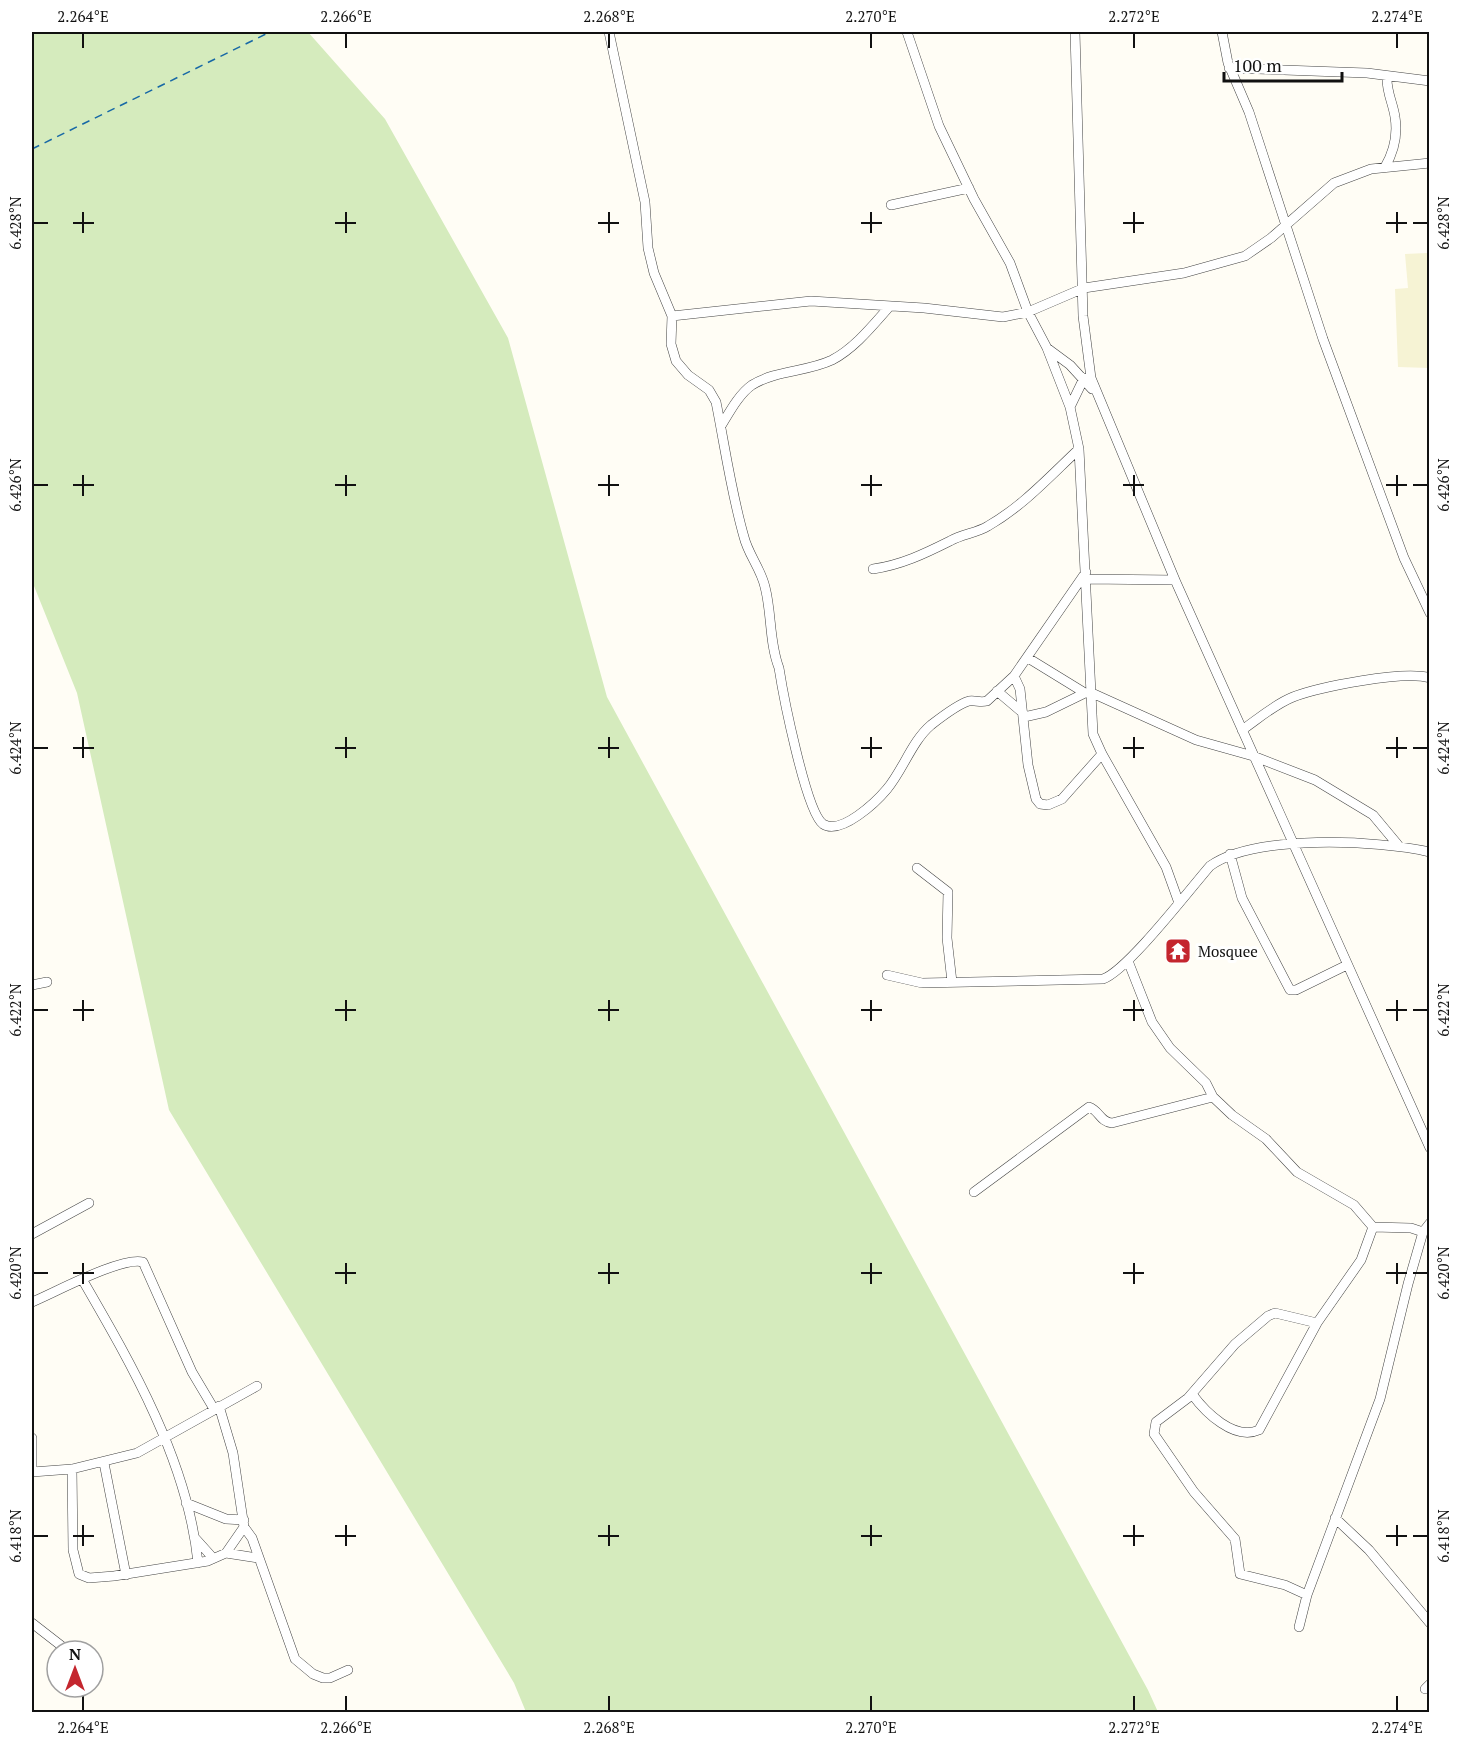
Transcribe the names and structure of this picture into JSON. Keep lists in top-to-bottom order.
{
  "places": {
    "temple": ["Mosquee"]
  },
  "scale_bar": "100 m",
  "north": "top",
  "coordinates": [
    "2.264°E",
    "2.266°E",
    "2.268°E",
    "2.270°E",
    "2.272°E",
    "2.274°E",
    "6.428°N",
    "6.426°N",
    "6.424°N",
    "6.422°N",
    "6.420°N",
    "6.418°N"
  ]
}
